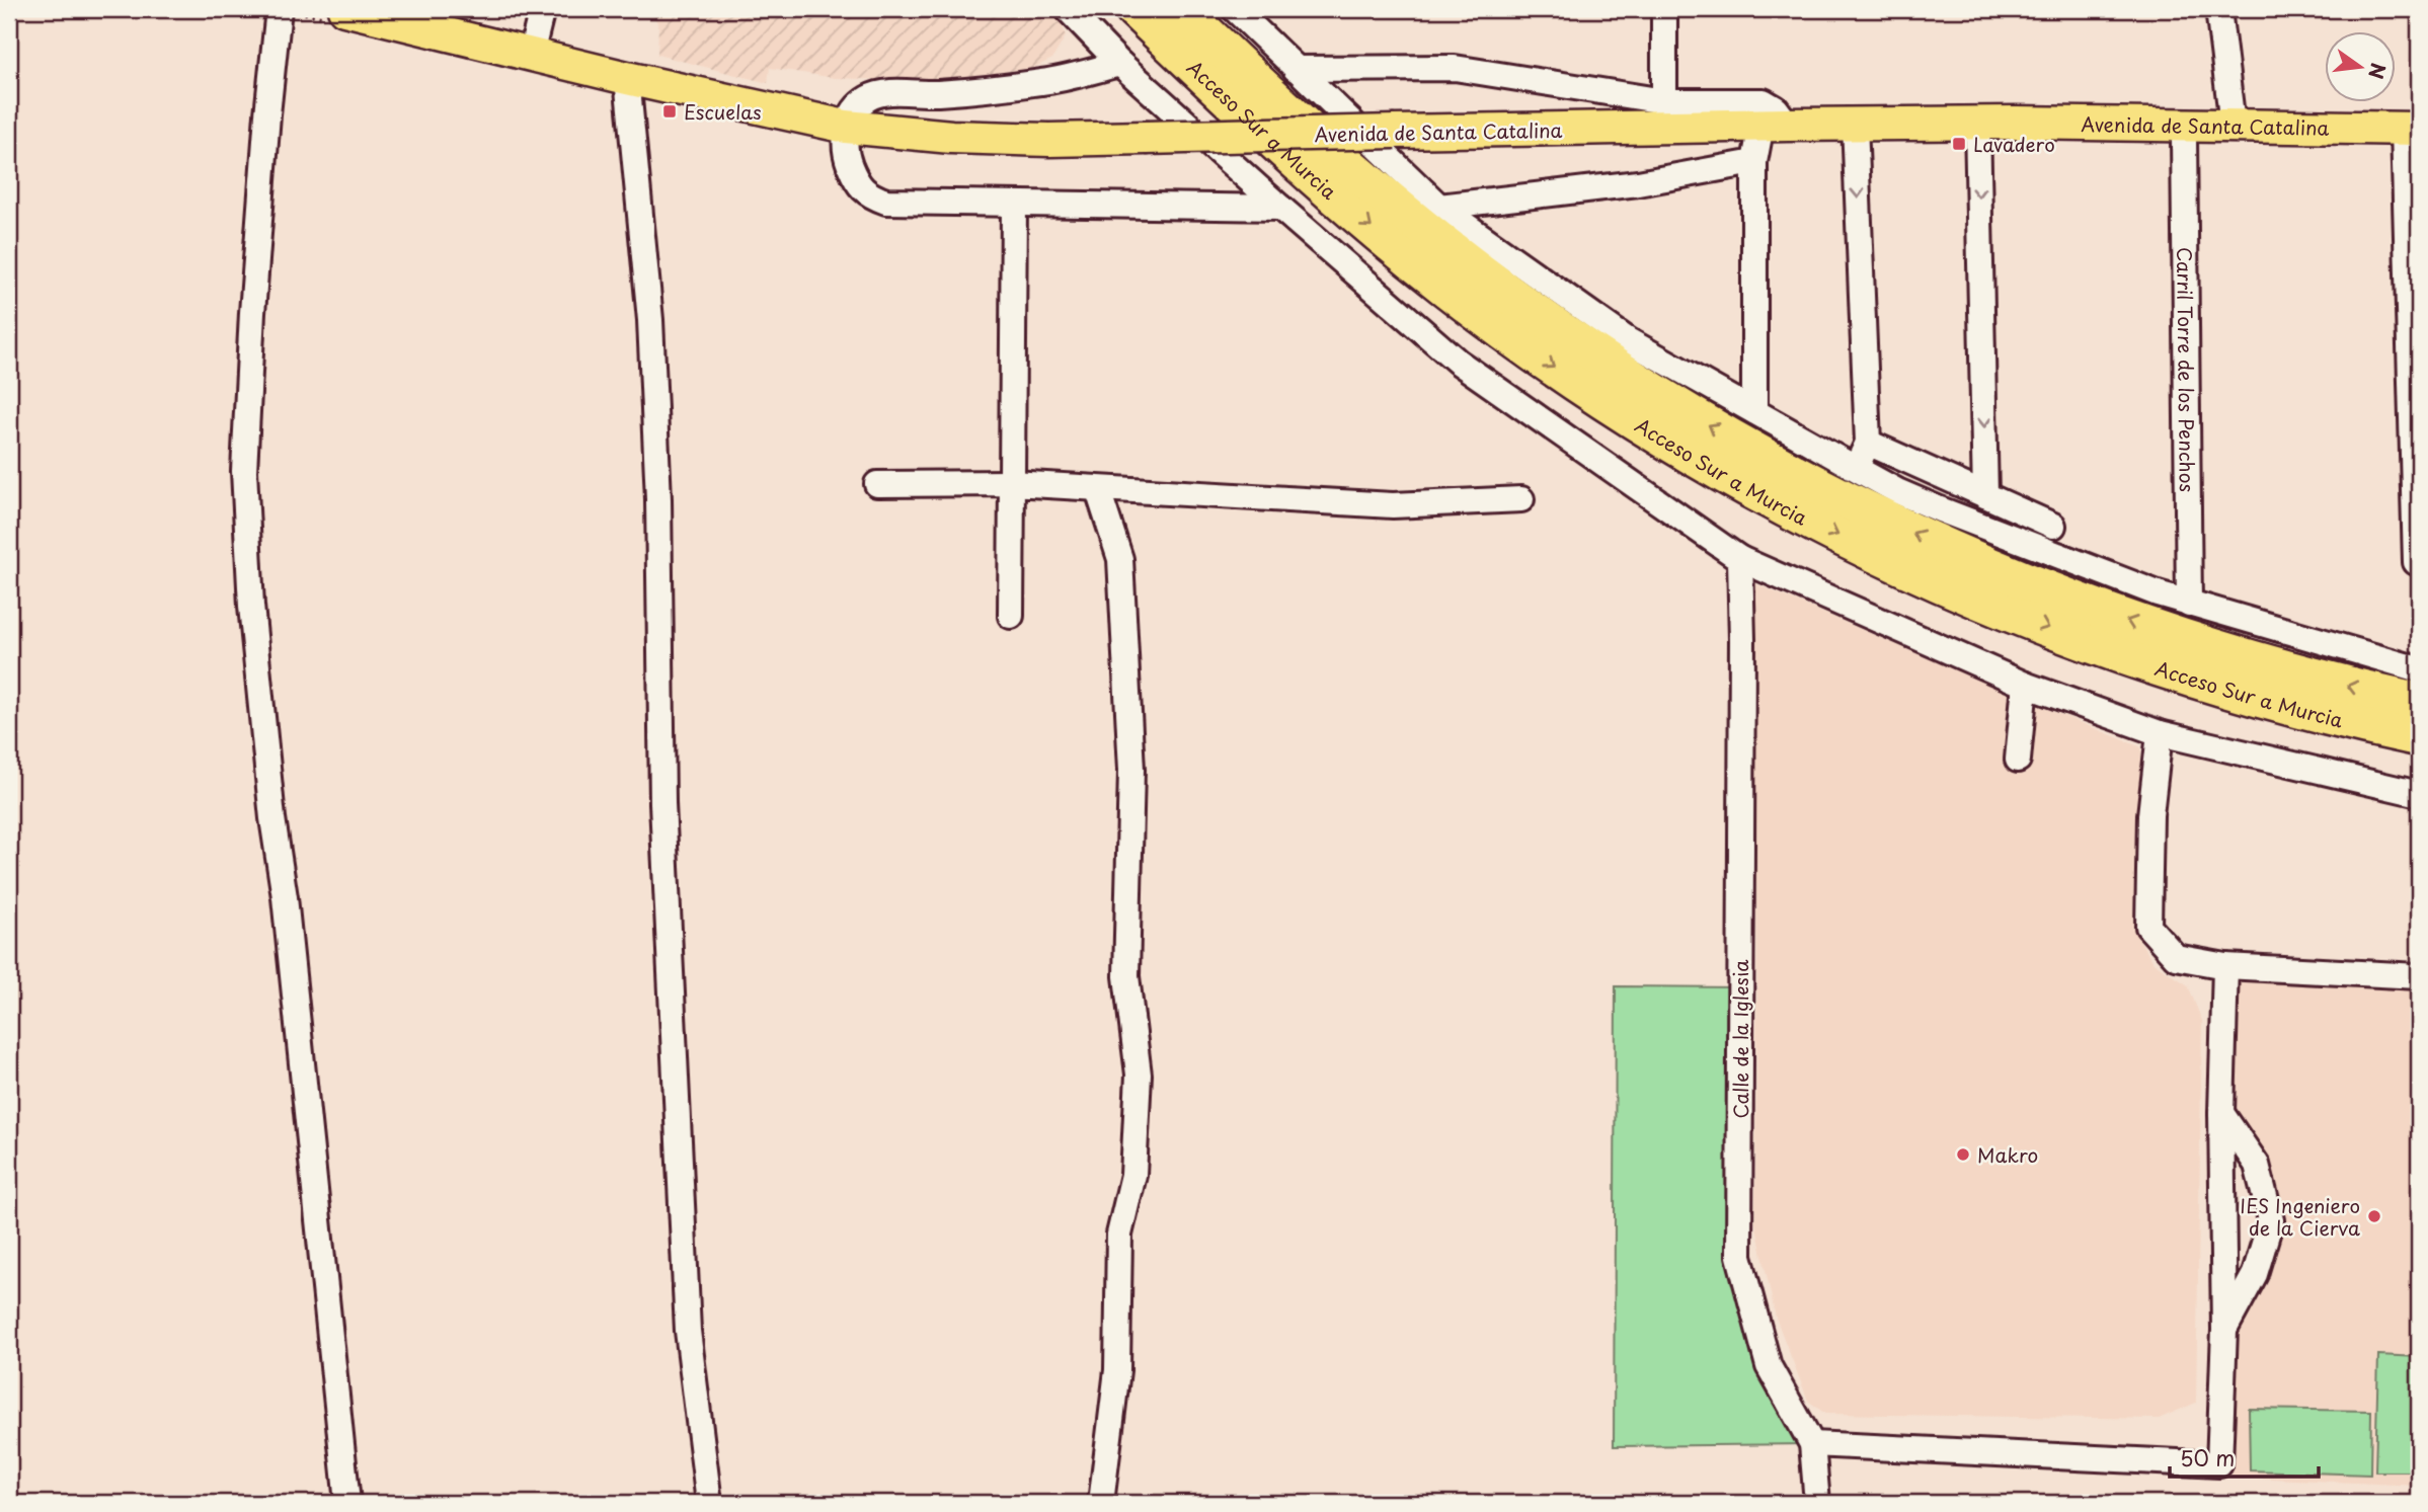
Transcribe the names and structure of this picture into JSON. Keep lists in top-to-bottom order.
{
  "streets": {
    "highway": ["Acceso Sur a Murcia"],
    "main road": ["Avenida de Santa Catalina"],
    "street": ["Carril Torre de los Penchos", "Calle de la Iglesia"]
  },
  "places": {
    "transit": ["Escuelas", "Lavadero"],
    "other": ["Makro", "IES Ingeniero de la Cierva"]
  },
  "scale_bar": "50 m",
  "north": "right"
}
